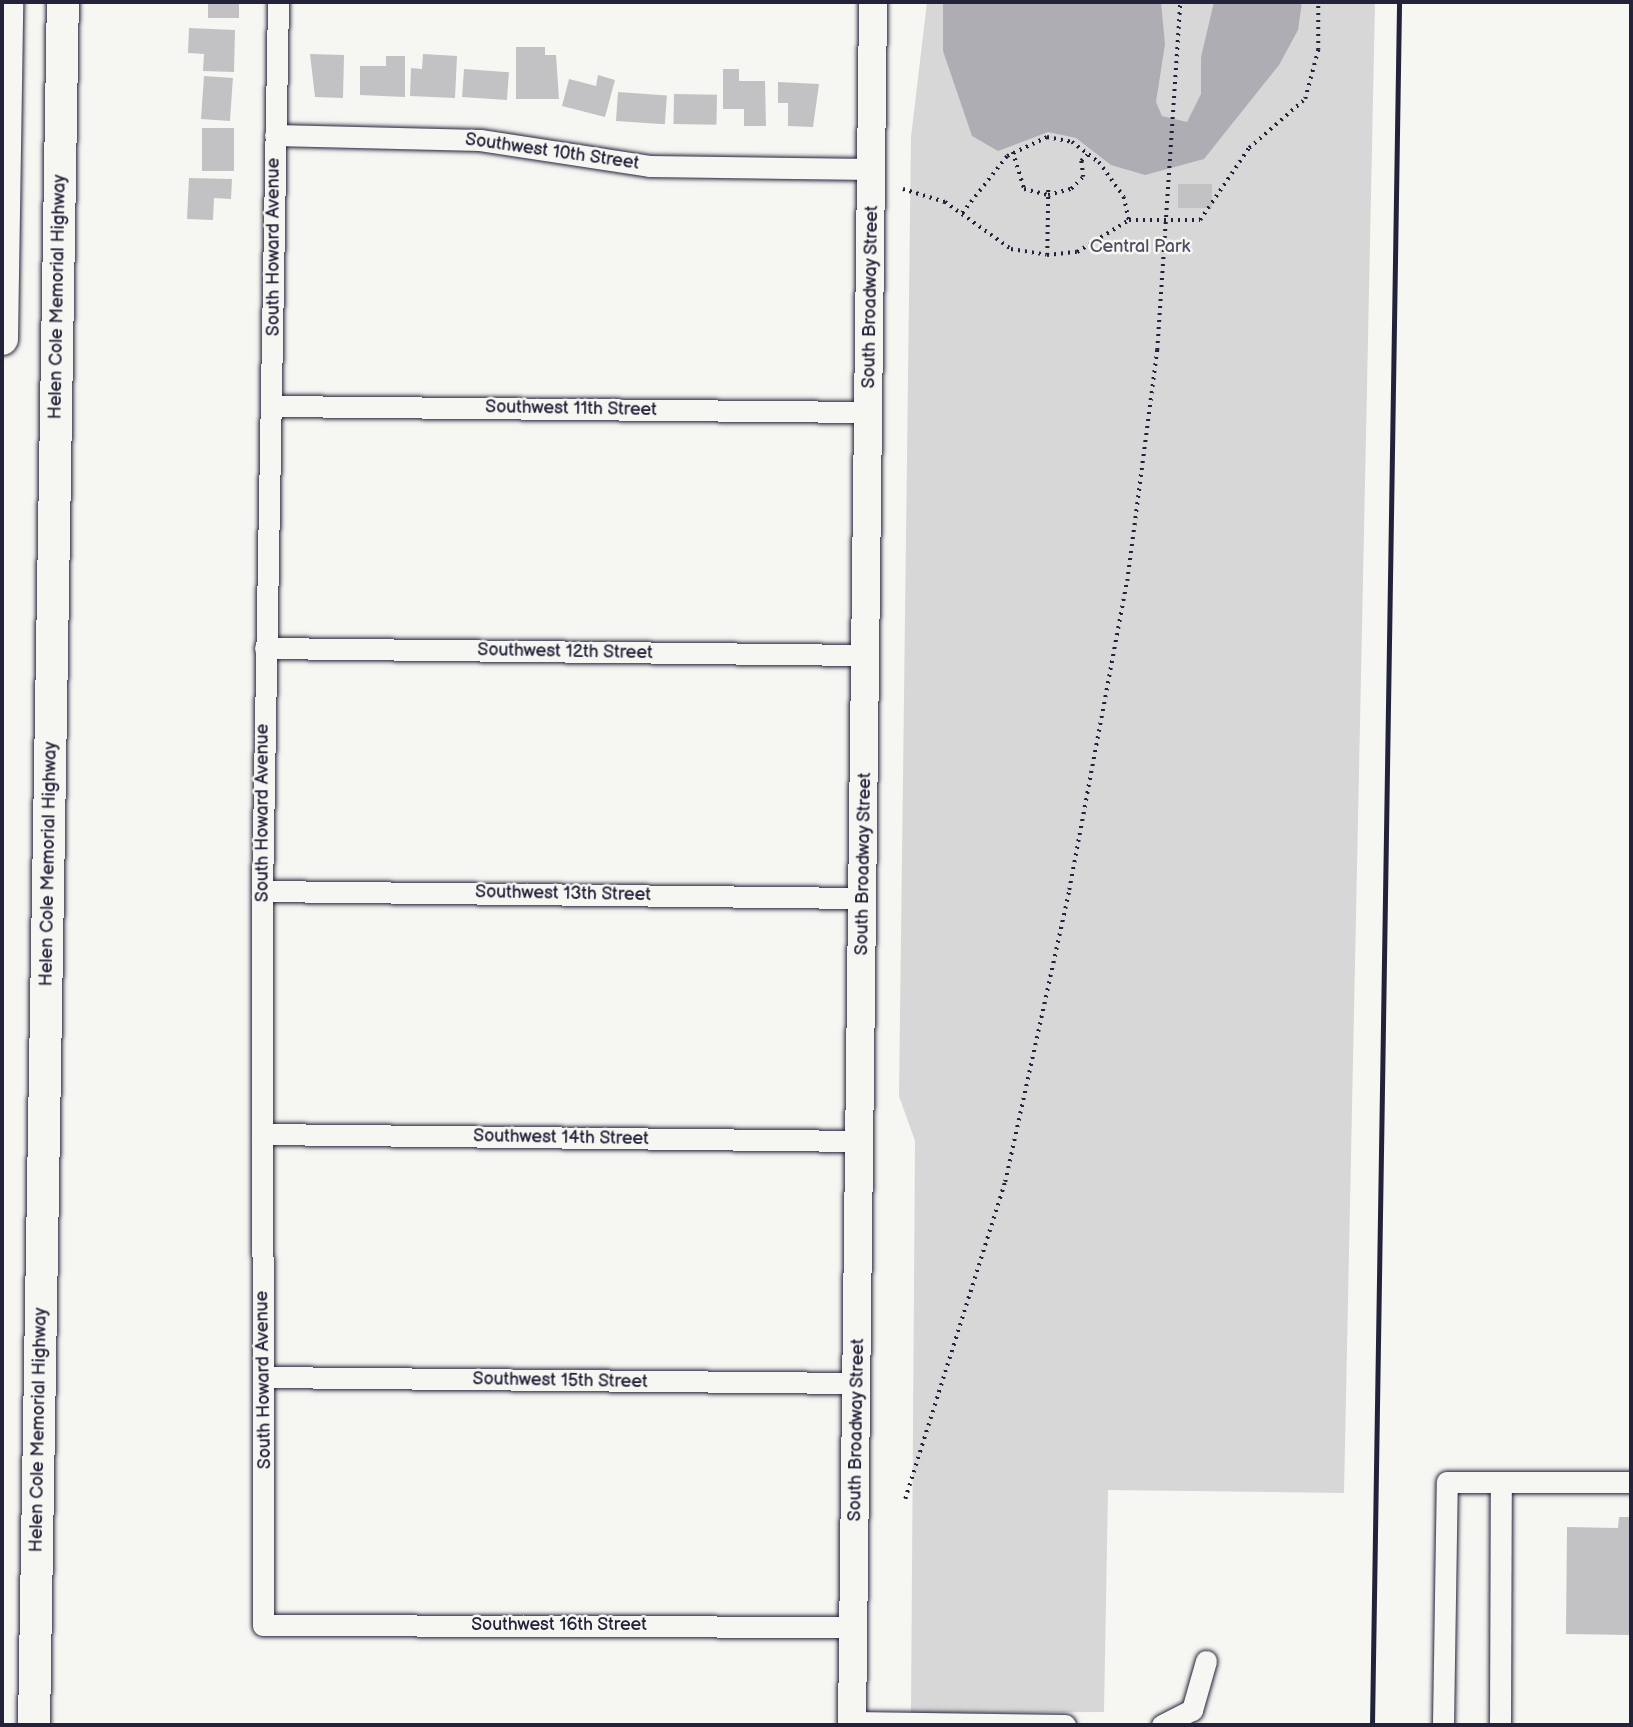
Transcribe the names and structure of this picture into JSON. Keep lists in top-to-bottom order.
{
  "streets": {
    "highway": ["Helen Cole Memorial Highway"],
    "main road": ["South Broadway Street"],
    "street": [
      "Southwest 10th Street",
      "South Howard Avenue",
      "Southwest 11th Street",
      "Southwest 12th Street",
      "Southwest 13th Street",
      "Southwest 14th Street",
      "Southwest 15th Street",
      "Southwest 16th Street"
    ]
  },
  "crossings": [
    ["Southwest 10th Street", "South Howard Avenue"],
    ["Southwest 10th Street", "South Broadway Street"],
    ["South Howard Avenue", "Southwest 11th Street"],
    ["South Howard Avenue", "Southwest 12th Street"],
    ["South Howard Avenue", "Southwest 13th Street"],
    ["South Howard Avenue", "Southwest 14th Street"],
    ["South Howard Avenue", "Southwest 15th Street"],
    ["South Howard Avenue", "Southwest 16th Street"],
    ["South Broadway Street", "Southwest 11th Street"],
    ["South Broadway Street", "Southwest 12th Street"],
    ["South Broadway Street", "Southwest 13th Street"],
    ["South Broadway Street", "Southwest 14th Street"],
    ["South Broadway Street", "Southwest 15th Street"],
    ["South Broadway Street", "Southwest 16th Street"]
  ],
  "parks": ["Central Park"]
}
